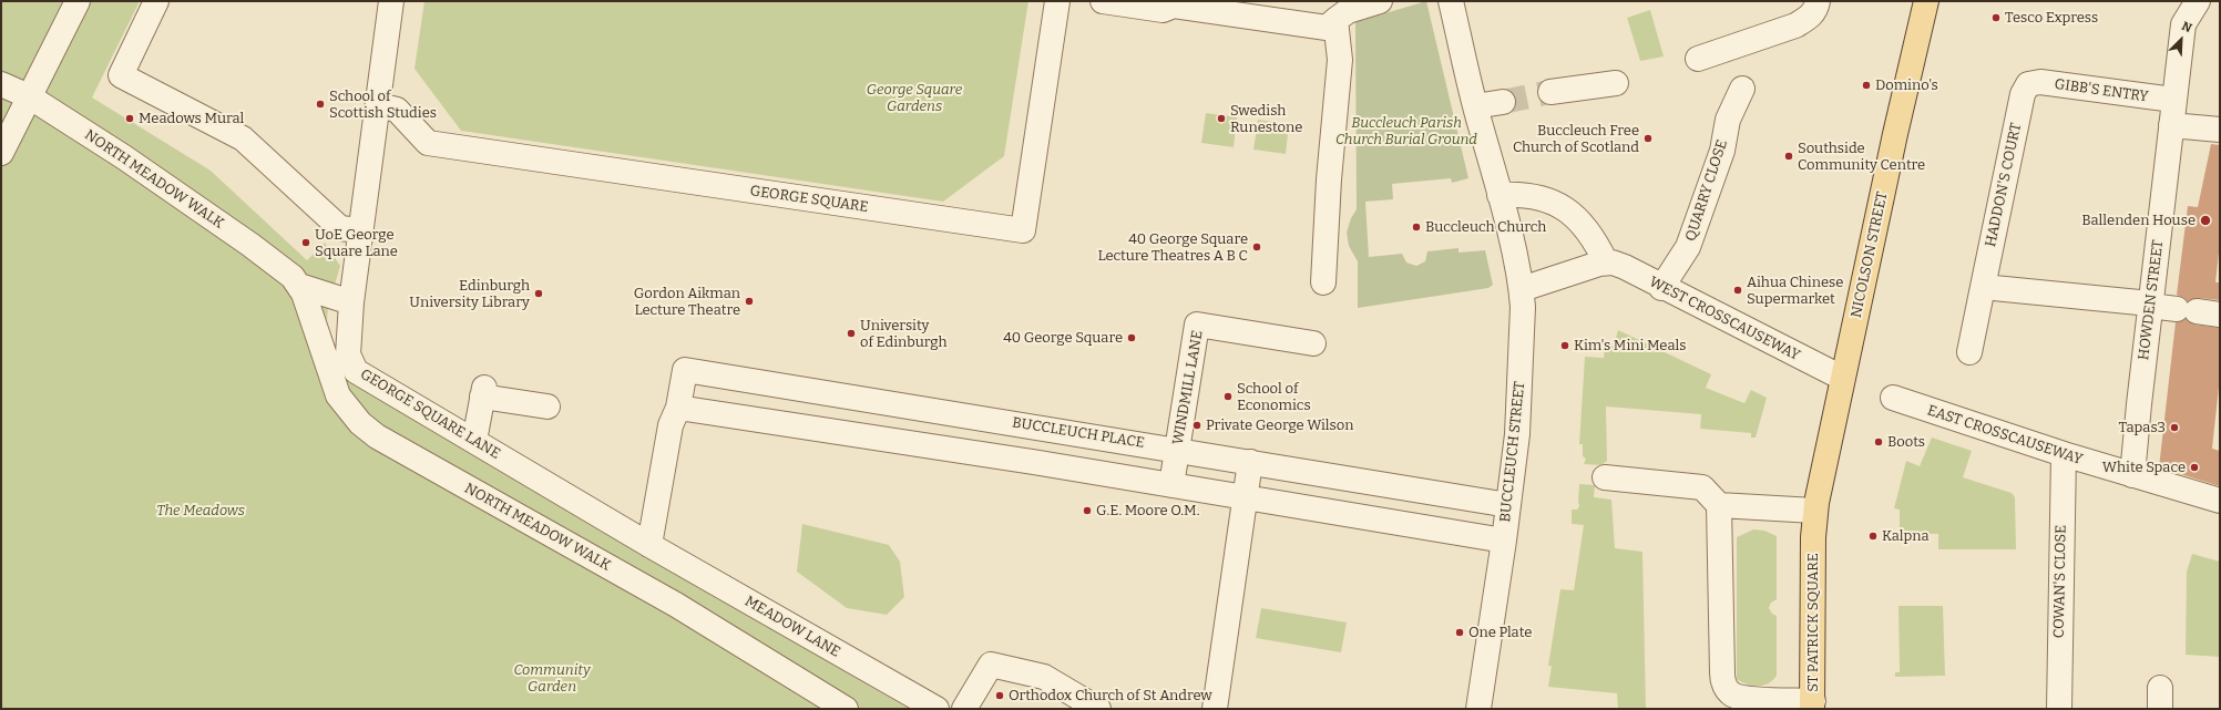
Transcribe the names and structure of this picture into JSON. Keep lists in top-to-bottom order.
{
  "streets": {
    "main road": ["NICOLSON STREET", "ST PATRICK SQUARE"],
    "street": [
      "GIBB'S ENTRY",
      "NORTH MEADOW WALK",
      "HADDON'S COURT",
      "QUARRY CLOSE",
      "GEORGE SQUARE",
      "HOWDEN STREET",
      "WEST CROSSCAUSEWAY",
      "WINDMILL LANE",
      "GEORGE SQUARE LANE",
      "BUCCLEUCH PLACE",
      "EAST CROSSCAUSEWAY",
      "BUCCLEUCH STREET",
      "COWAN'S CLOSE",
      "MEADOW LANE"
    ]
  },
  "crossings": [
    ["GIBB'S ENTRY", "HADDON'S COURT"],
    ["GIBB'S ENTRY", "HOWDEN STREET"],
    ["NORTH MEADOW WALK", "GEORGE SQUARE LANE"],
    ["QUARRY CLOSE", "WEST CROSSCAUSEWAY"],
    ["NICOLSON STREET", "WEST CROSSCAUSEWAY"],
    ["NICOLSON STREET", "ST PATRICK SQUARE"],
    ["HOWDEN STREET", "EAST CROSSCAUSEWAY"],
    ["WINDMILL LANE", "BUCCLEUCH PLACE"],
    ["GEORGE SQUARE LANE", "BUCCLEUCH PLACE"],
    ["GEORGE SQUARE LANE", "MEADOW LANE"],
    ["BUCCLEUCH PLACE", "BUCCLEUCH STREET"],
    ["BUCCLEUCH PLACE", "MEADOW LANE"],
    ["EAST CROSSCAUSEWAY", "COWAN'S CLOSE"]
  ],
  "parks": [
    "George Square Gardens",
    "Buccleuch Parish Church Burial Ground",
    "The Meadows",
    "Community Garden"
  ],
  "places": [
    "Tesco Express",
    "Domino's",
    "School of Scottish Studies",
    "Meadows Mural",
    "Swedish Runestone",
    "Buccleuch Free Church of Scotland",
    "Southside Community Centre",
    "Ballenden House",
    "Buccleuch Church",
    "UoE George Square Lane",
    "40 George Square Lecture Theatres A B C",
    "Aihua Chinese Supermarket",
    "Edinburgh University Library",
    "Gordon Aikman Lecture Theatre",
    "University of Edinburgh",
    "40 George Square",
    "Kim's Mini Meals",
    "School of Economics",
    "Private George Wilson",
    "Tapas3",
    "Boots",
    "White Space",
    "G.E. Moore O.M.",
    "Kalpna",
    "One Plate",
    "Orthodox Church of St Andrew"
  ],
  "north": "top right"
}
